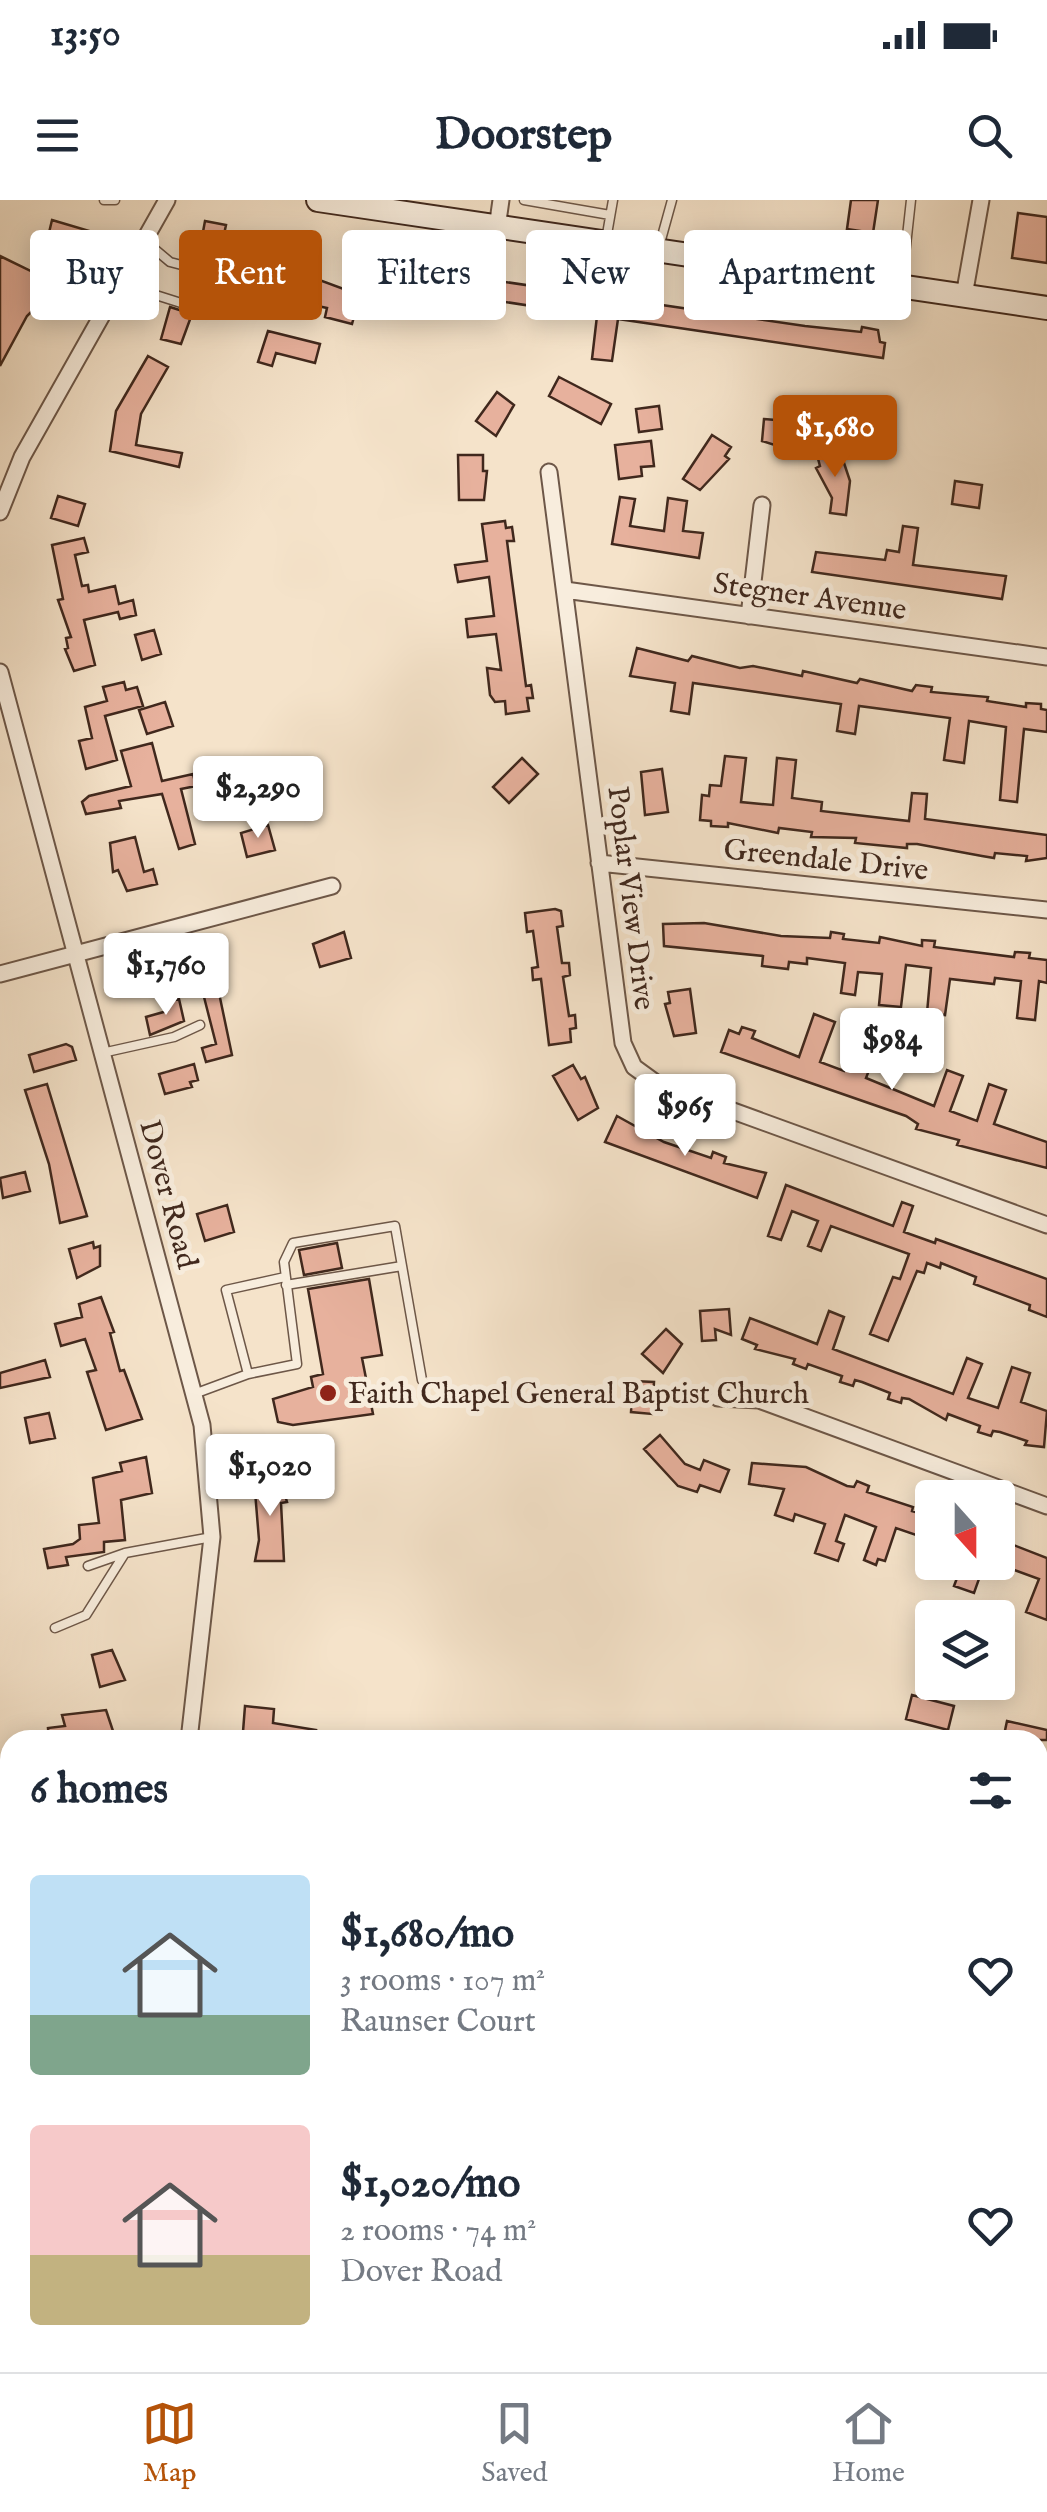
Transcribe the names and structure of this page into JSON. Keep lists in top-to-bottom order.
{
  "streets": {
    "street": [
      "Stegner Avenue",
      "Greendale Drive",
      "Poplar View Drive",
      "Dover Road"
    ]
  },
  "crossings": [
    ["Stegner Avenue", "Poplar View Drive"],
    ["Greendale Drive", "Poplar View Drive"]
  ],
  "places": ["Faith Chapel General Baptist Church"],
  "north": "bottom",
  "page": {
    "status": "13:50",
    "header": "Doorstep",
    "chip": [
      "Buy",
      "Rent",
      "Filters",
      "New",
      "Apartment"
    ],
    "price": [
      "$1,680",
      "$2,290",
      "$1,760",
      "$984",
      "$965",
      "$1,020"
    ],
    "heading": "6 homes",
    "list": [
      {
        "name": "$1,680/mo",
        "note": "3 rooms · 107 m² · Raunser Court"
      },
      {
        "name": "$1,020/mo",
        "note": "2 rooms · 74 m² · Dover Road"
      }
    ],
    "tabs": ["Map", "Saved", "Home"]
  }
}
